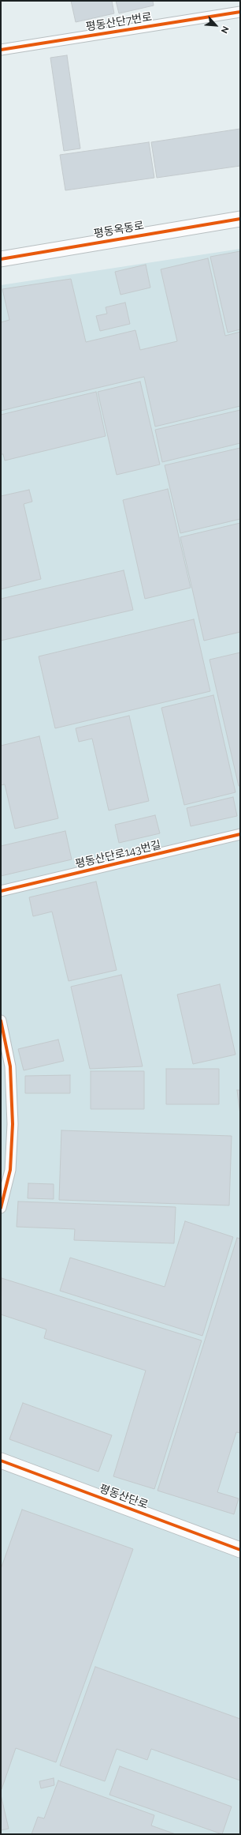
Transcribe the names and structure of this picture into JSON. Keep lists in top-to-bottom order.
{
  "streets": {
    "street": [
      "평동산단7번로",
      "평동옥동로",
      "평동산단로143번길",
      "평동산단로"
    ]
  },
  "north": "bottom right"
}
